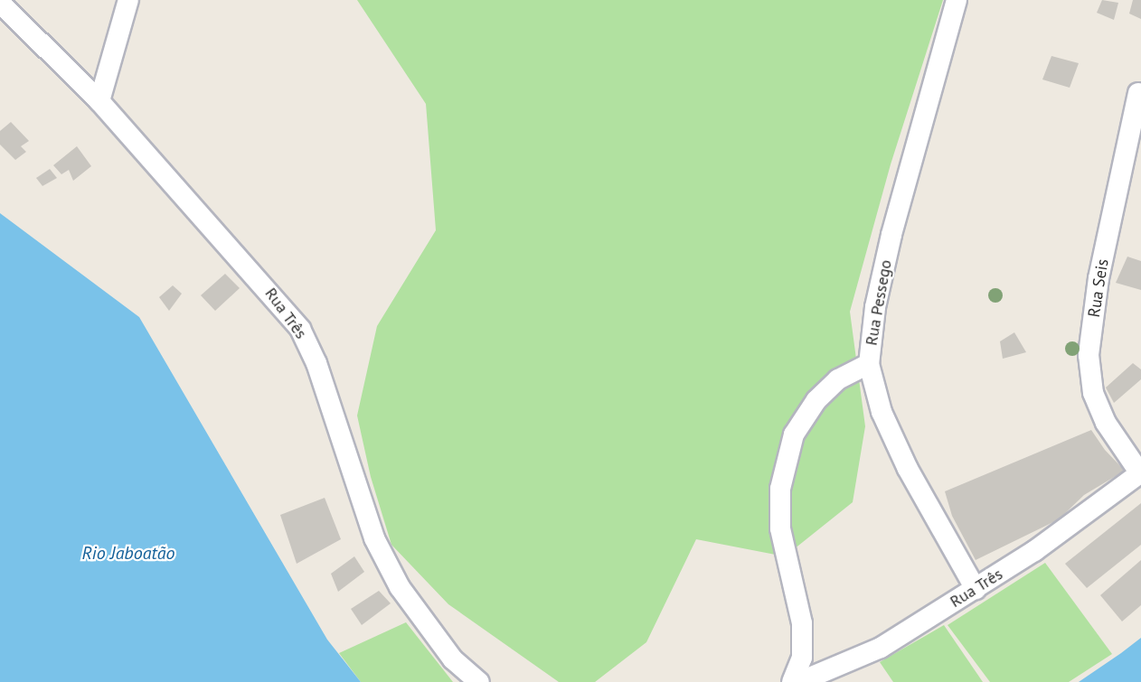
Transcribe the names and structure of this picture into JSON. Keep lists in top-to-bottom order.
{
  "streets": {
    "street": ["Rua Seis", "Rua Pessego", "Rua Três"]
  },
  "crossings": [
    ["Rua Seis", "Rua Três"],
    ["Rua Pessego", "Rua Três"]
  ],
  "water": ["Rio Jaboatão"]
}
